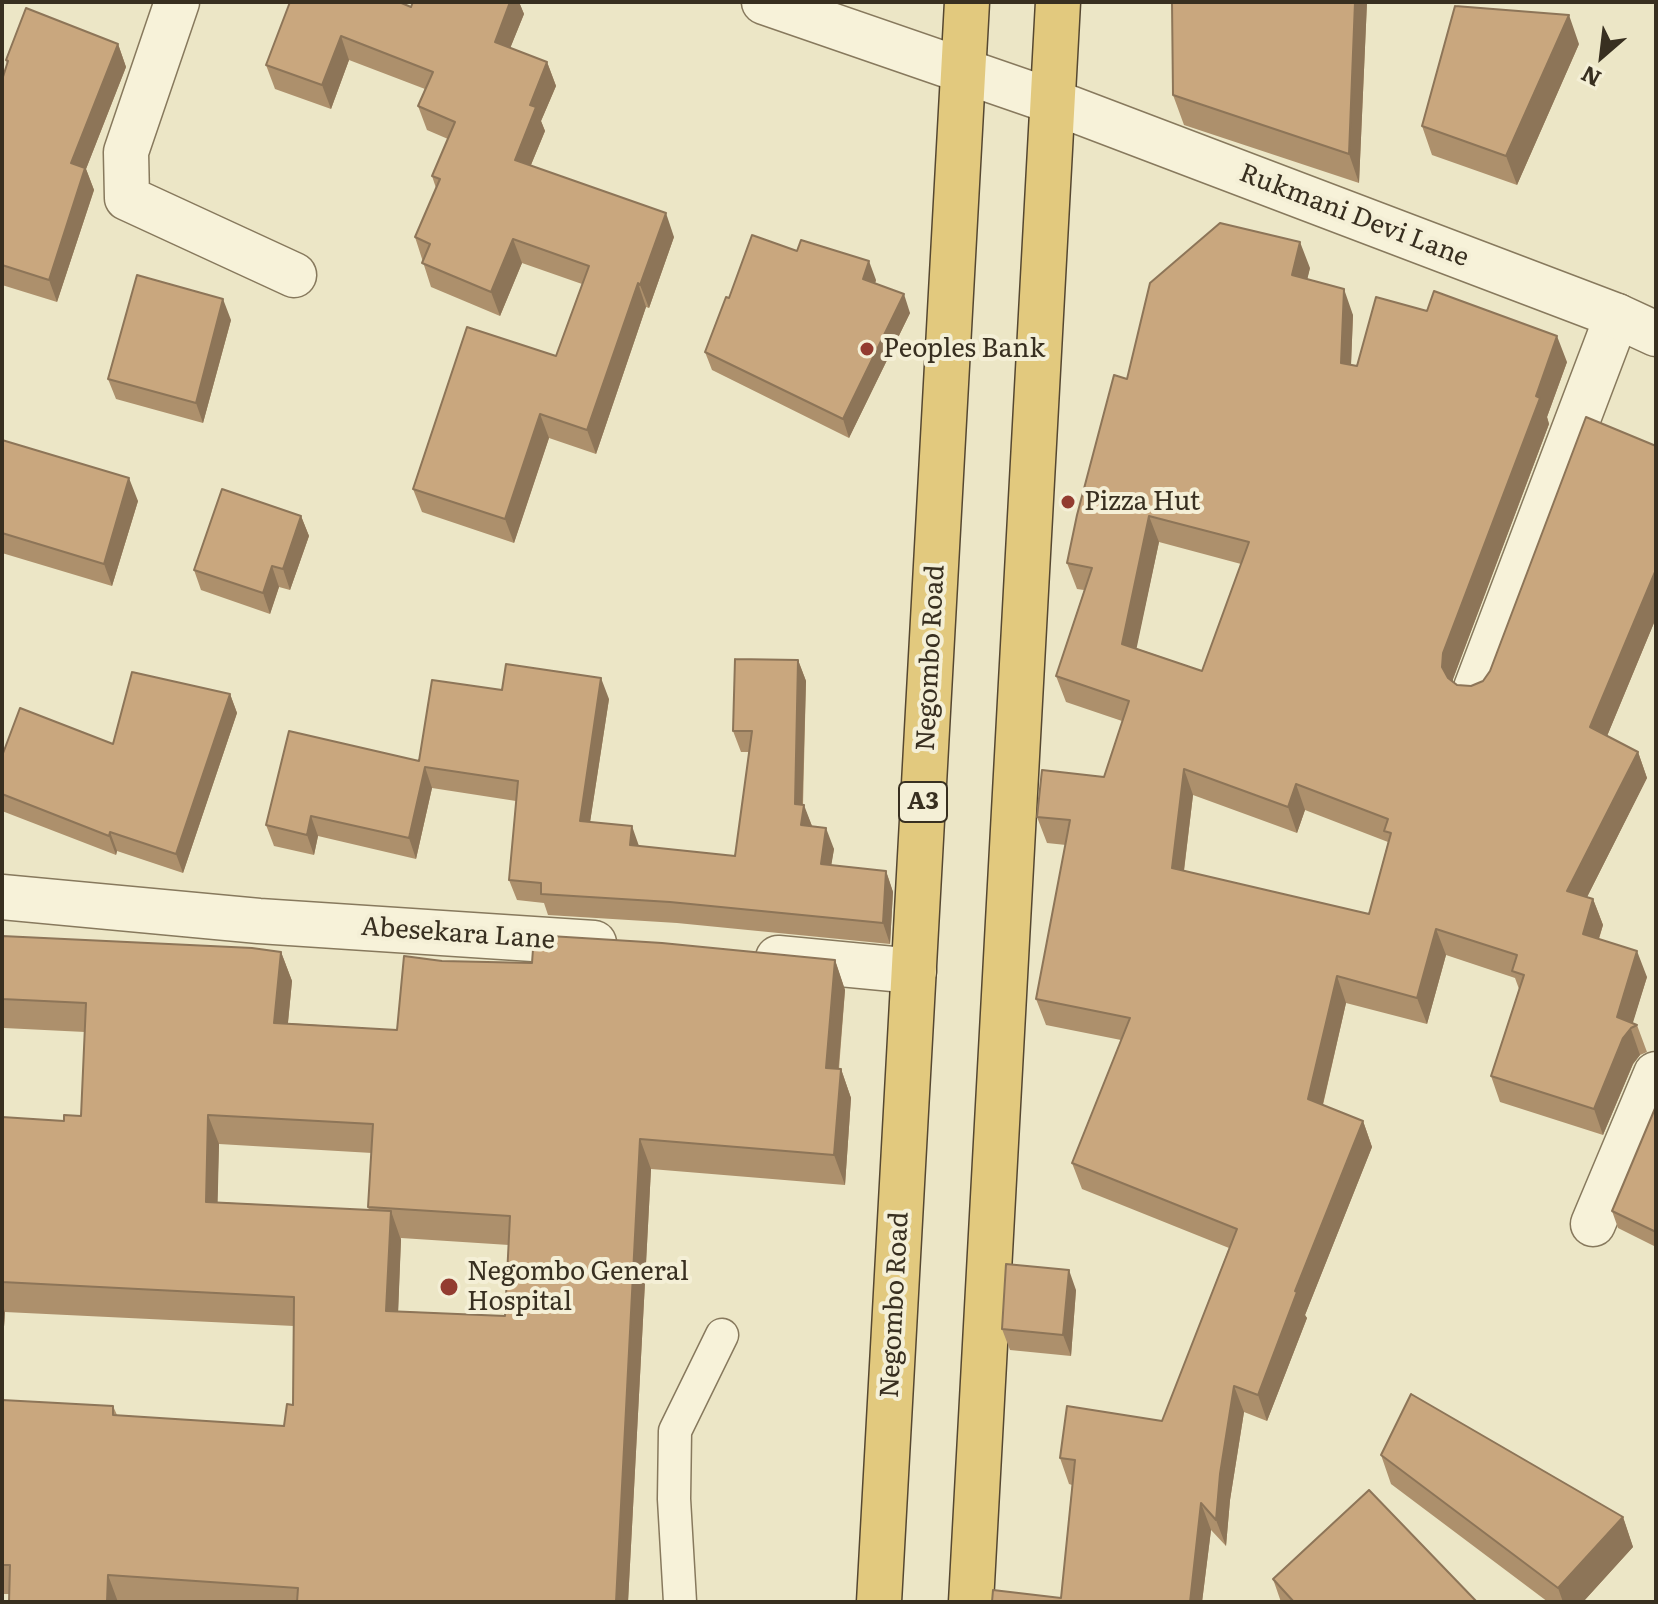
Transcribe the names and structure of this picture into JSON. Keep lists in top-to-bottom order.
{
  "streets": {
    "highway": ["Negombo Road", "A3"],
    "street": ["Rukmani Devi Lane", "Abesekara Lane"]
  },
  "crossings": [
    ["Rukmani Devi Lane", "Negombo Road"]
  ],
  "places": ["Peoples Bank", "Pizza Hut", "Negombo General Hospital"],
  "north": "bottom left"
}
